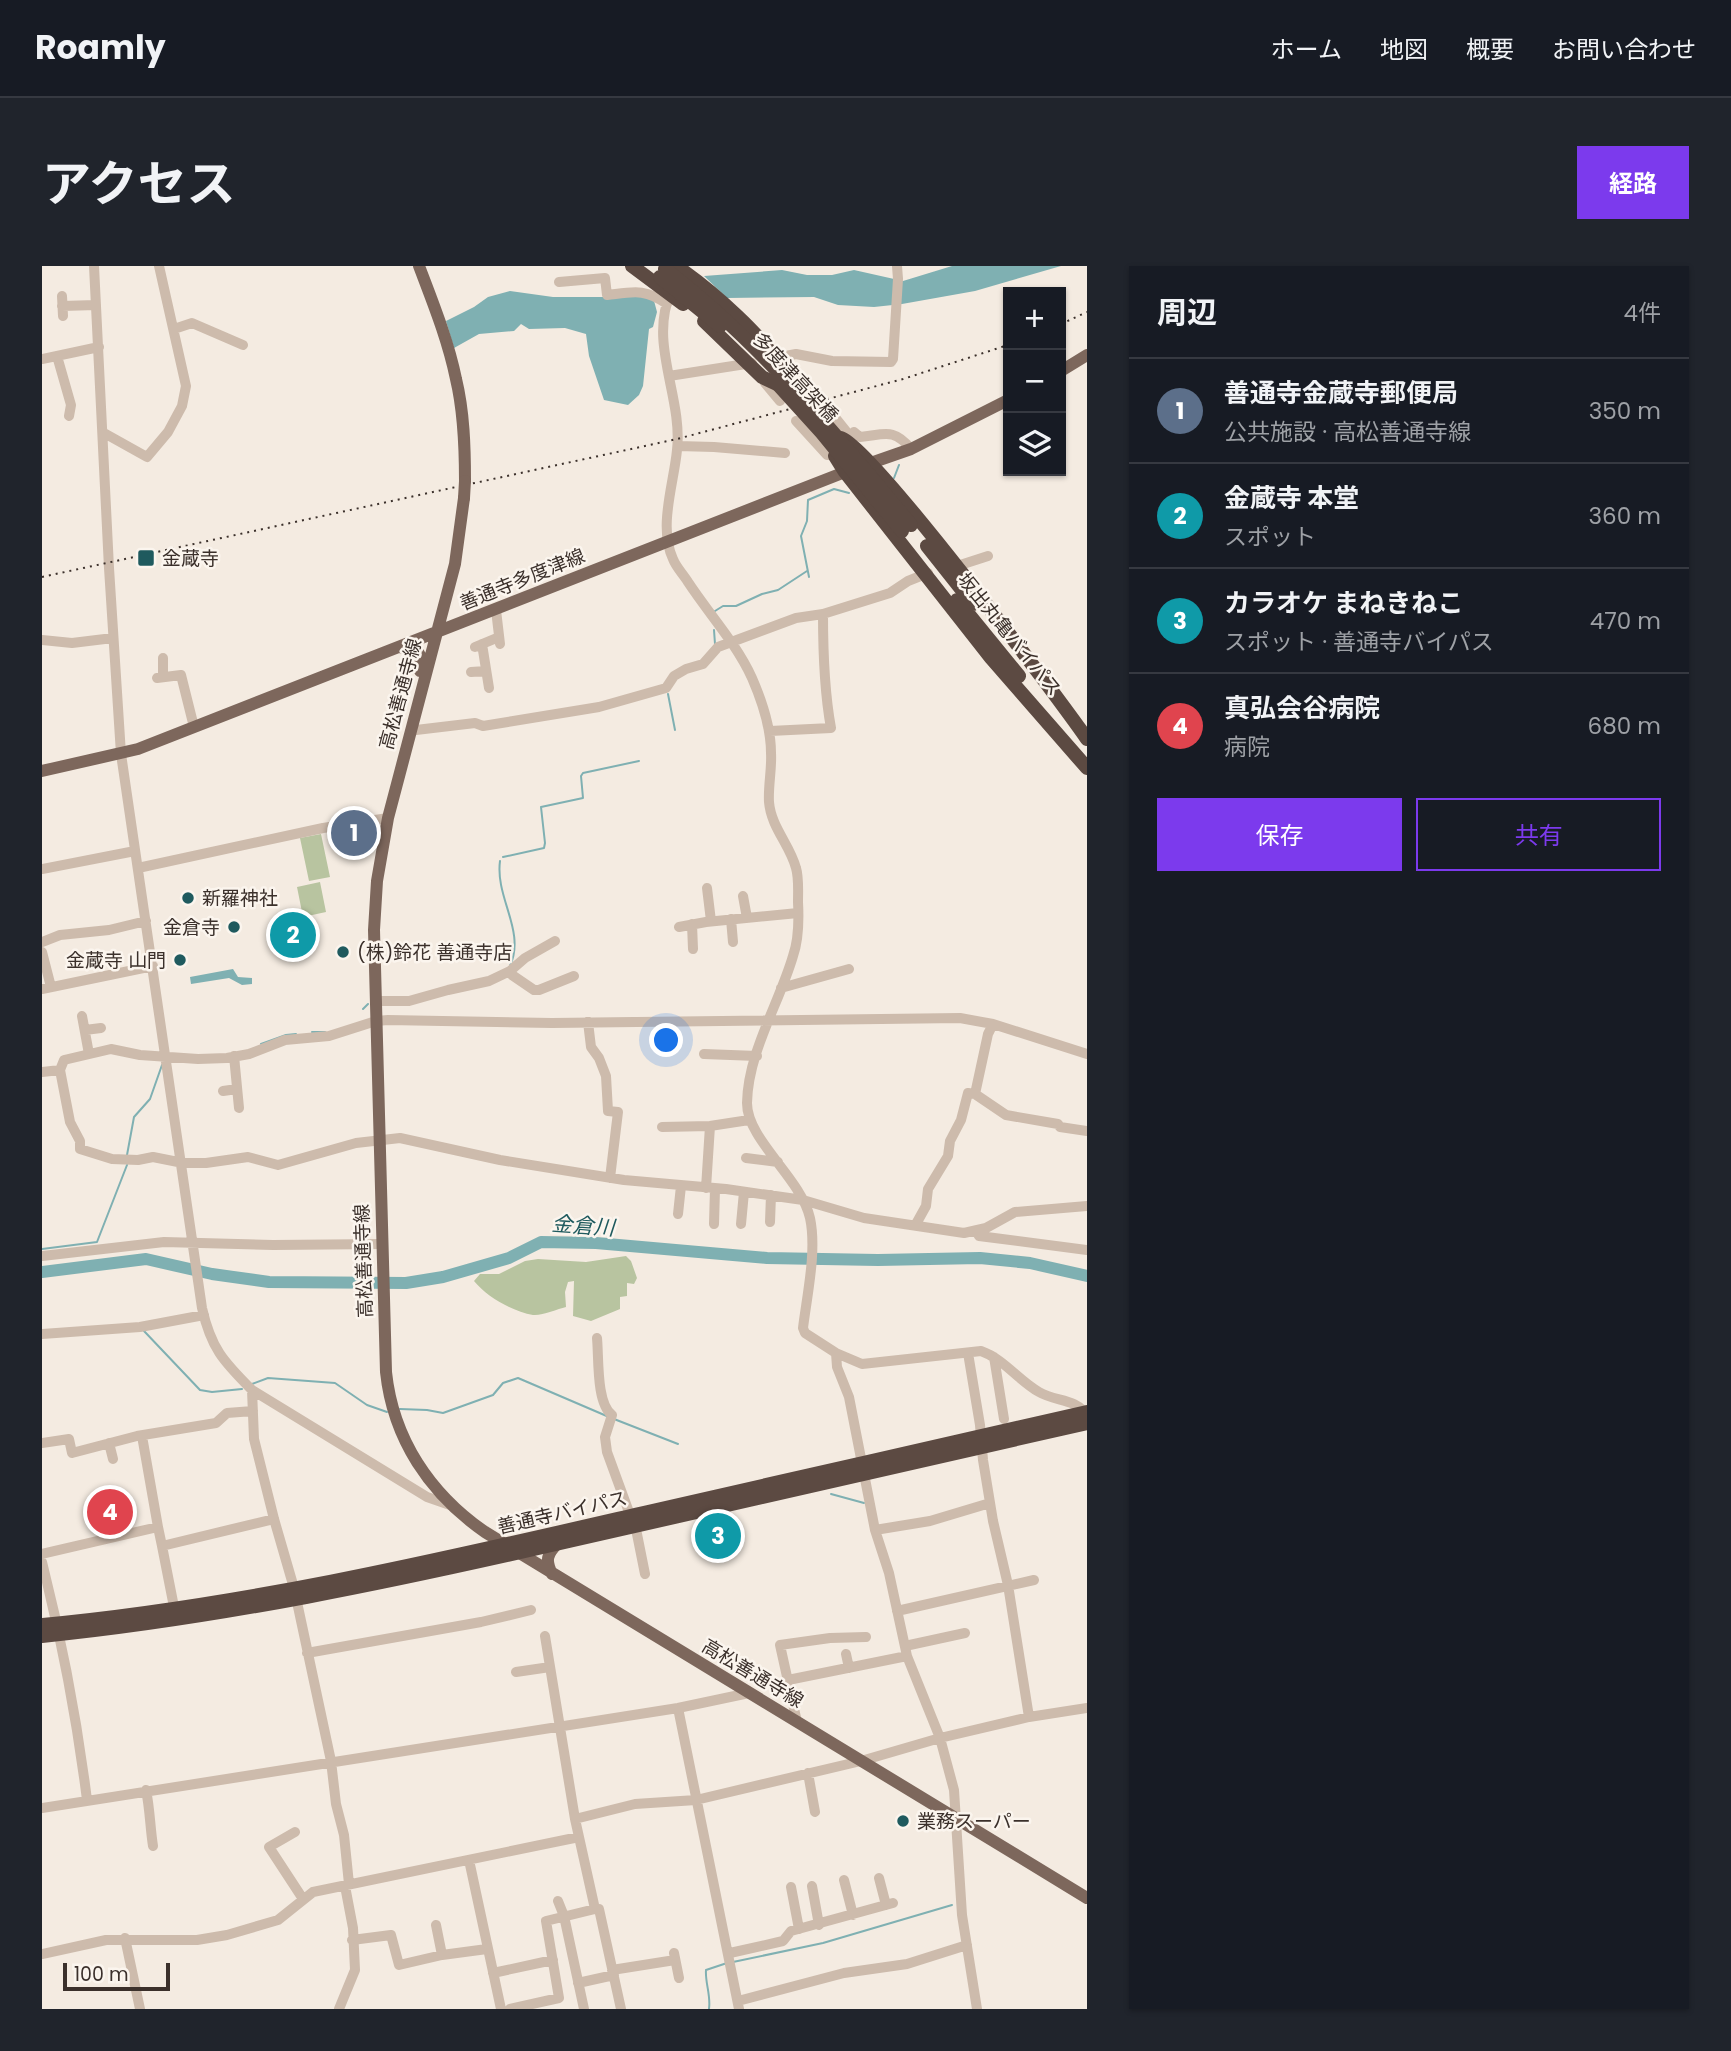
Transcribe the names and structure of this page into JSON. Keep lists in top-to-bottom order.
{
  "streets": {
    "highway": ["多度津高架橋", "坂出丸亀バイパス", "善通寺バイパス"],
    "main road": ["善通寺多度津線", "高松善通寺線"]
  },
  "crossings": [
    ["多度津高架橋", "坂出丸亀バイパス"],
    ["善通寺多度津線", "高松善通寺線"],
    ["高松善通寺線", "善通寺バイパス"]
  ],
  "water": ["金倉川"],
  "places": {
    "transit": ["金蔵寺"],
    "other": [
      "新羅神社",
      "金倉寺",
      "(株)鈴花 善通寺店",
      "金蔵寺 山門",
      "業務スーパー"
    ]
  },
  "scale_bar": "100 m",
  "page": {
    "header": "Roamly",
    "nav": [
      "ホーム",
      "地図",
      "概要",
      "お問い合わせ"
    ],
    "title": "アクセス",
    "buttons": [
      "経路",
      ["保存", "共有"]
    ],
    "heading": ["周辺", "4件"],
    "map_buttons": ["+", "−"],
    "list": [
      {
        "mark": "1",
        "name": "善通寺金蔵寺郵便局",
        "note": "公共施設 · 高松善通寺線",
        "value": "350 m"
      },
      {
        "mark": "2",
        "name": "金蔵寺 本堂",
        "note": "スポット",
        "value": "360 m"
      },
      {
        "mark": "3",
        "name": "カラオケ まねきねこ",
        "note": "スポット · 善通寺バイパス",
        "value": "470 m"
      },
      {
        "mark": "4",
        "name": "真弘会谷病院",
        "note": "病院",
        "value": "680 m"
      }
    ],
    "pins": [
      "1",
      "2",
      "4",
      "3"
    ],
    "scale": "100 m"
  }
}
